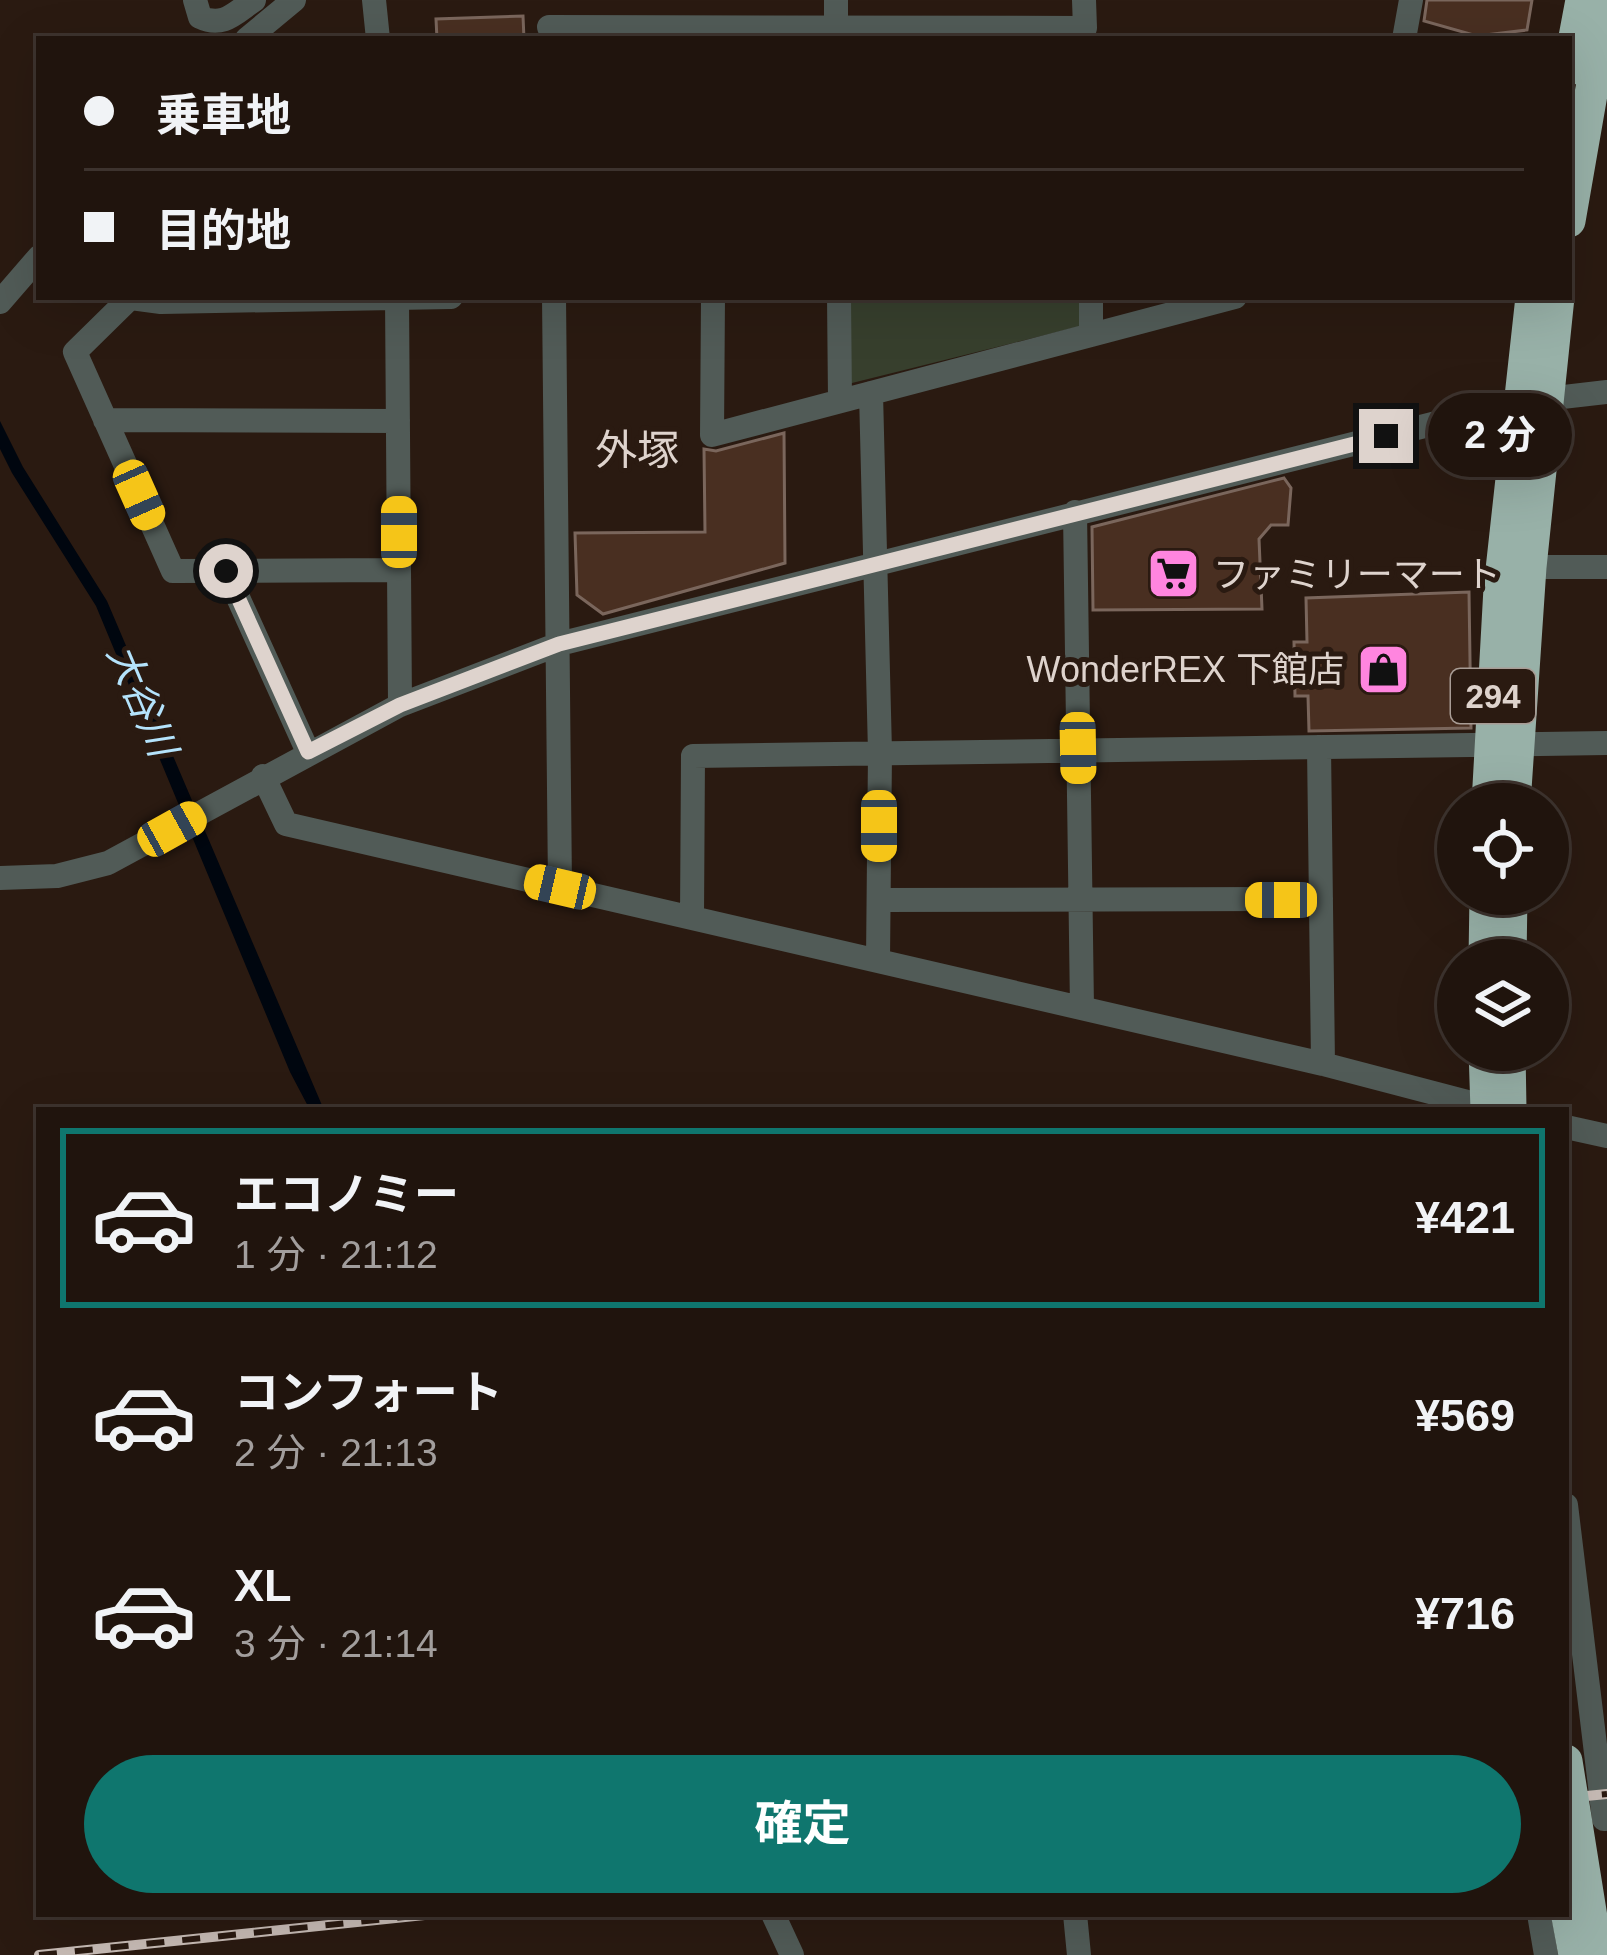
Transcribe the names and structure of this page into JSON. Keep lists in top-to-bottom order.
{
  "streets": {
    "highway": ["294"]
  },
  "districts": ["外塚"],
  "water": ["大谷川"],
  "places": {
    "supermarket": ["ファミリーマート"],
    "shop": ["WonderREX 下館店"]
  },
  "page": {
    "banner": ["乗車地", "目的地"],
    "bubble": "2 分",
    "list": [
      {
        "name": "エコノミー",
        "note": "1 分 · 21:12",
        "value": "¥421"
      },
      {
        "name": "コンフォート",
        "note": "2 分 · 21:13",
        "value": "¥569"
      },
      {
        "name": "XL",
        "note": "3 分 · 21:14",
        "value": "¥716"
      }
    ],
    "buttons": "確定"
  }
}
